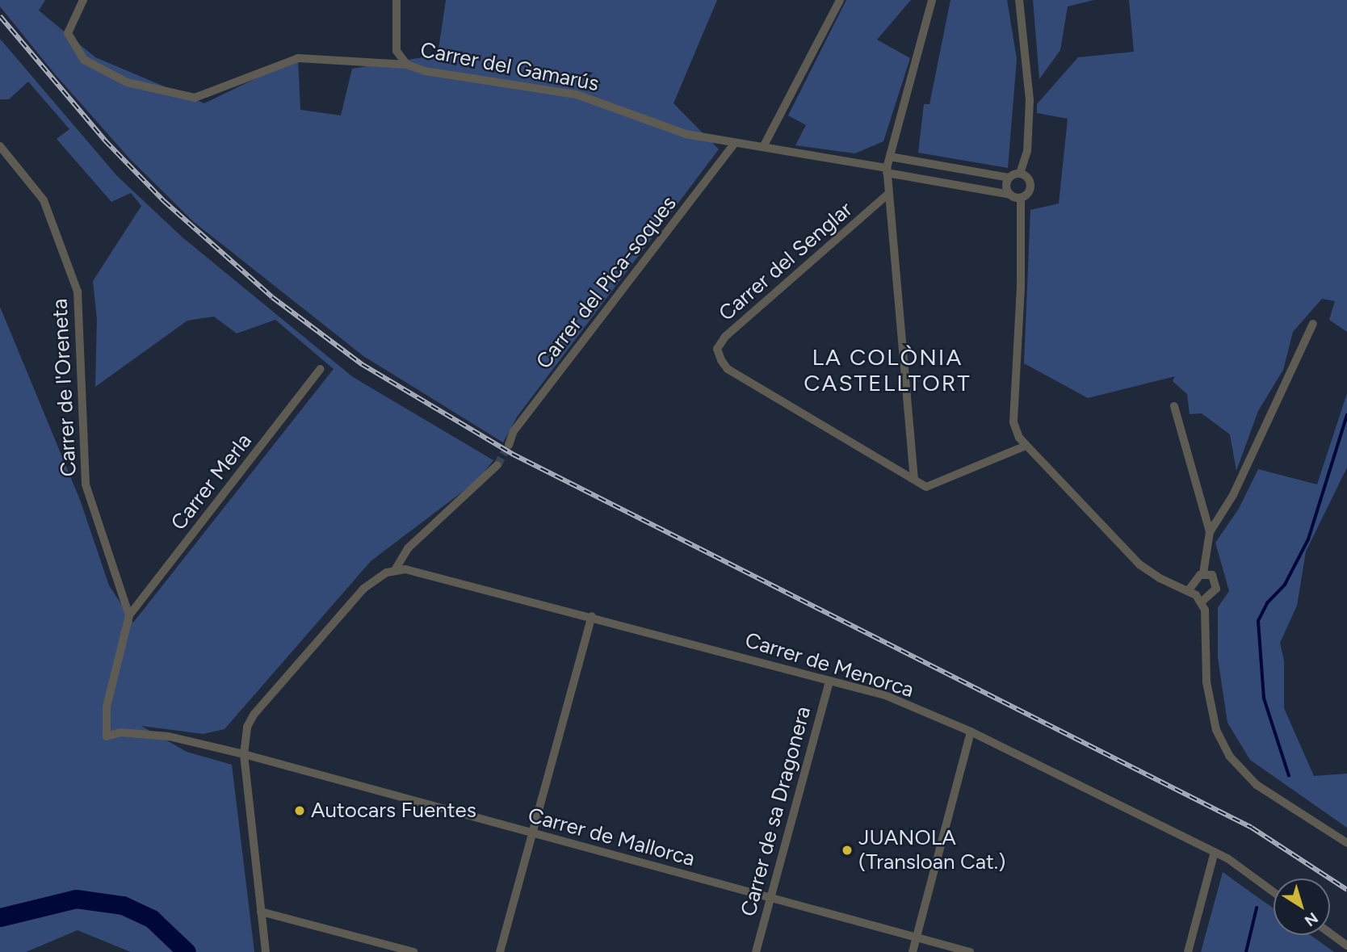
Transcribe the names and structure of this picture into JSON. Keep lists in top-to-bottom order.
{
  "streets": {
    "street": [
      "Carrer del Gamarús",
      "Carrer del Senglar",
      "Carrer del Pica-soques",
      "Carrer de l'Oreneta",
      "Carrer Merla",
      "Carrer de Menorca",
      "Carrer de sa Dragonera",
      "Carrer de Mallorca"
    ]
  },
  "crossings": [
    ["Carrer del Gamarús", "Carrer del Pica-soques"],
    ["Carrer de l'Oreneta", "Carrer Merla"],
    ["Carrer de Menorca", "Carrer de sa Dragonera"],
    ["Carrer de sa Dragonera", "Carrer de Mallorca"]
  ],
  "districts": ["LA COLÒNIA CASTELLTORT"],
  "places": ["Autocars Fuentes", "JUANOLA (Transloan Cat.)"],
  "north": "bottom right"
}
